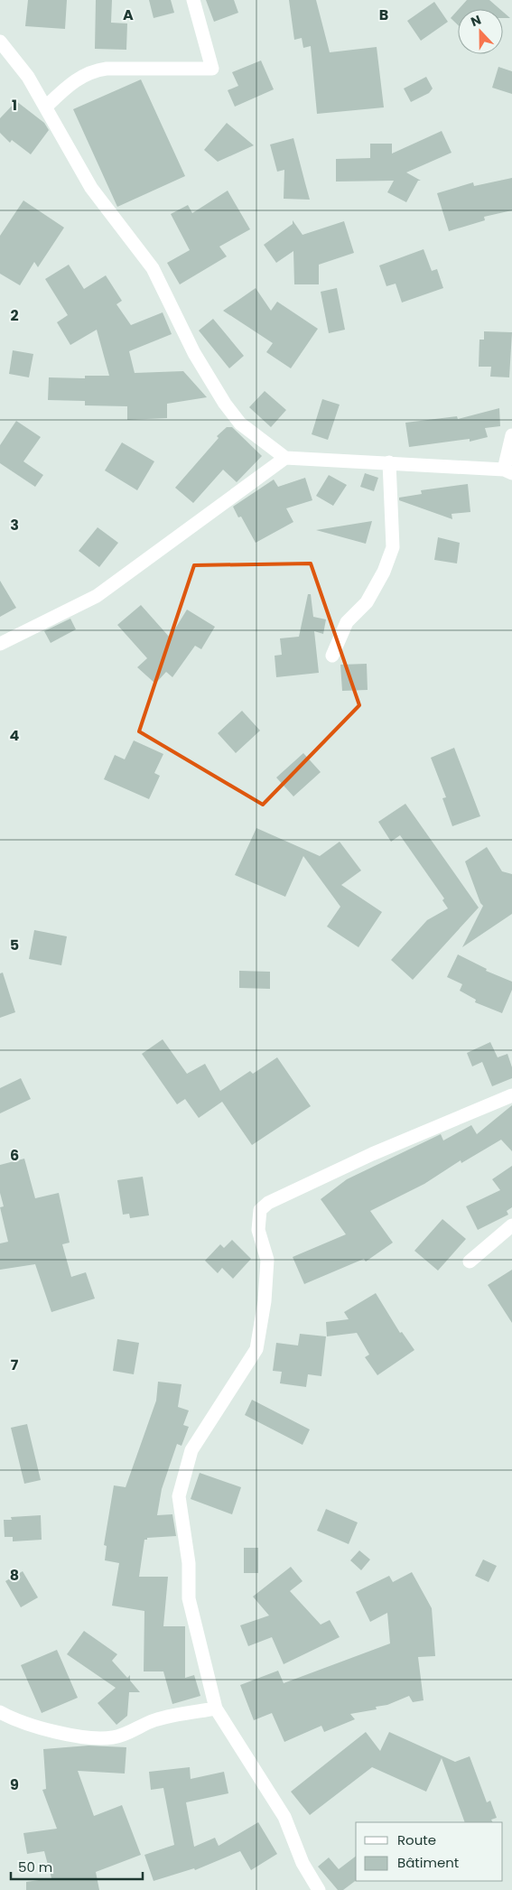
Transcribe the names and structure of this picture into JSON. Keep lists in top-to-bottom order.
{
  "legend": ["Route", "Bâtiment"],
  "scale_bar": "50 m",
  "north": "top",
  "grid": {
    "columns": ["A", "B"],
    "rows": [
      "1",
      "2",
      "3",
      "4",
      "5",
      "6",
      "7",
      "8",
      "9"
    ]
  }
}
